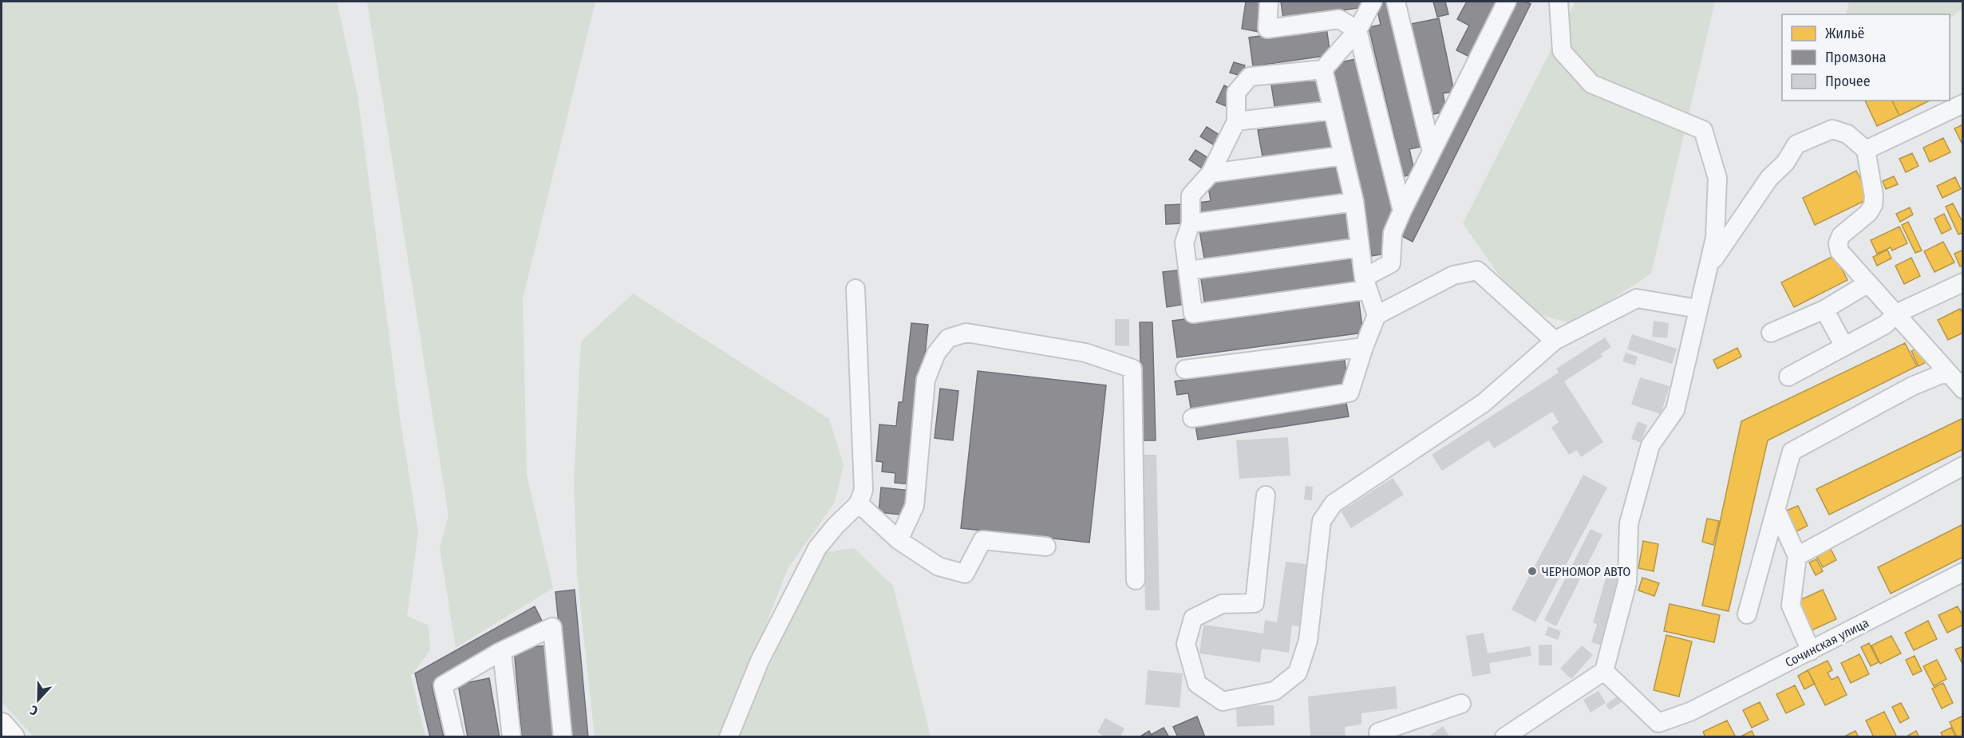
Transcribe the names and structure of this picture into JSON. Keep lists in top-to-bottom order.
{
  "streets": {
    "street": ["Сочинская улица"]
  },
  "places": ["ЧЕРНОМОР АВТО"],
  "legend": ["Жильё", "Промзона", "Прочее"],
  "north": "bottom"
}
